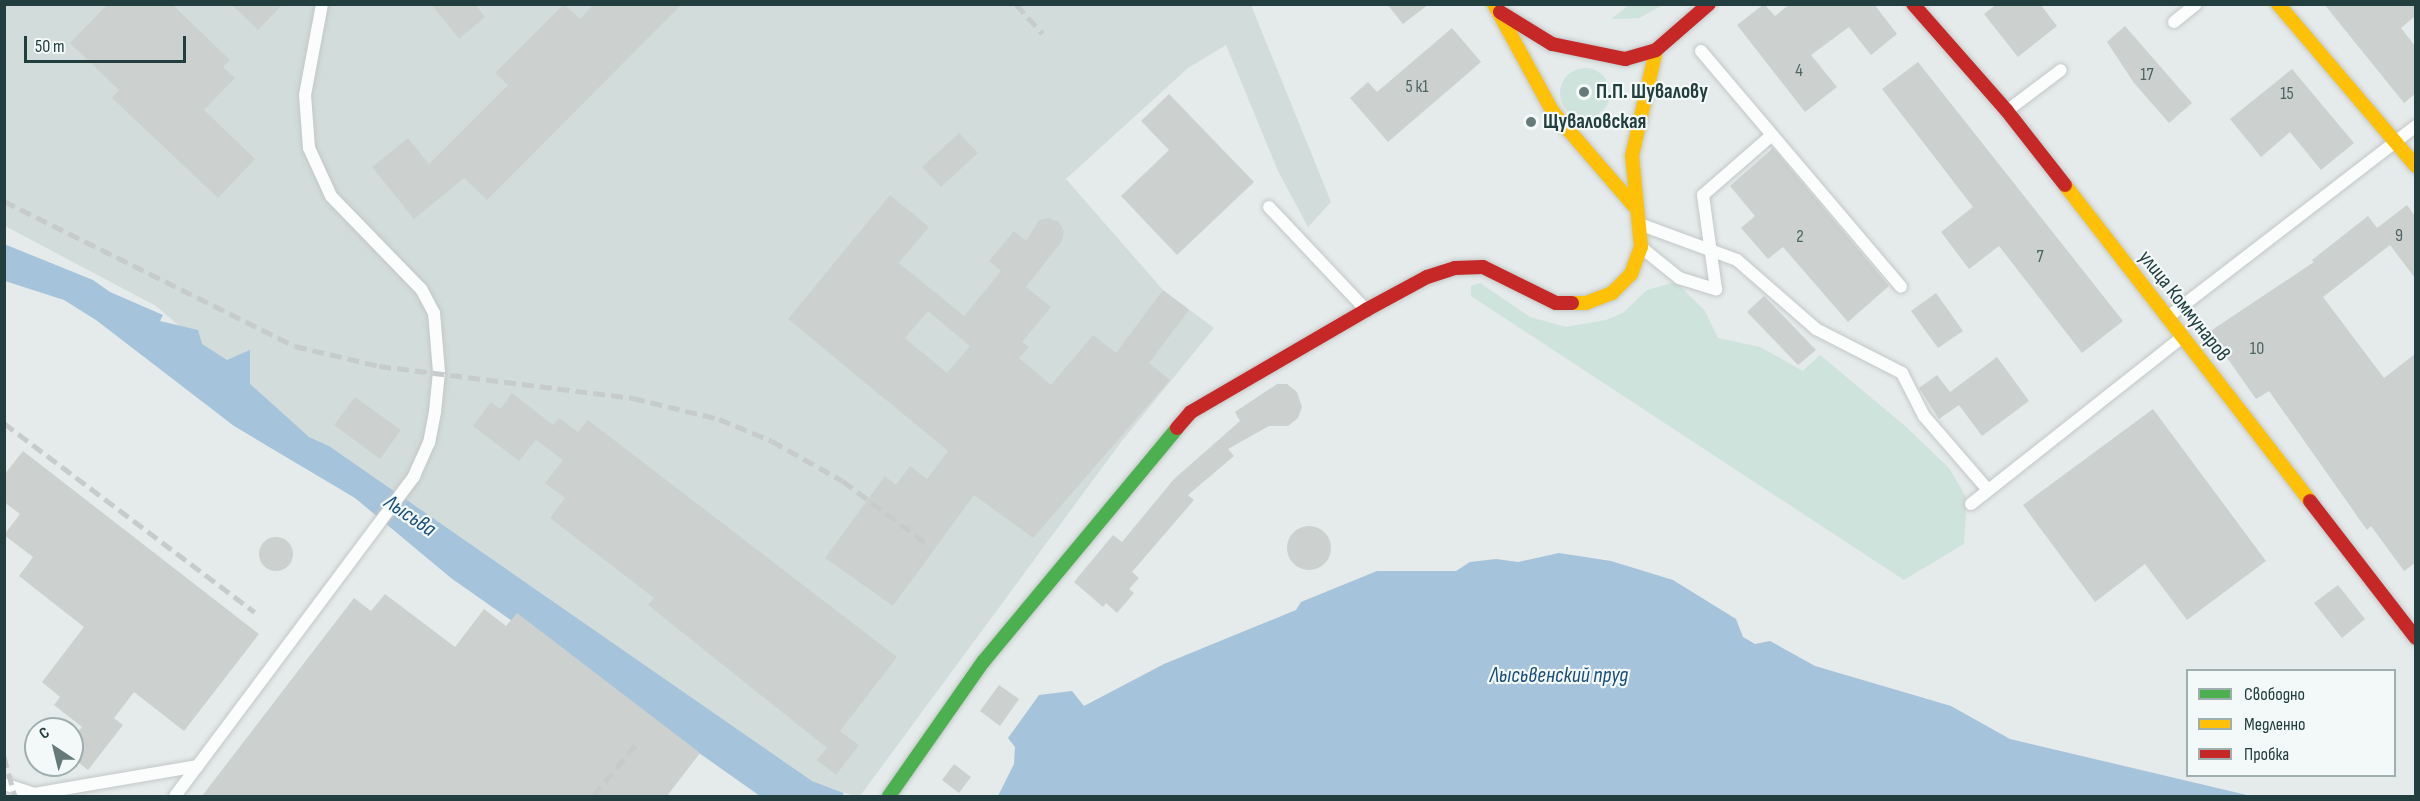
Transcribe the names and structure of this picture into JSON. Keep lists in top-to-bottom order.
{
  "streets": {
    "street": ["улица Коммунаров"]
  },
  "water": ["Лысьва", "Лысьвенский пруд"],
  "places": ["П.П. Шувалову", "Щуваловская"],
  "house_numbers": [
    "4",
    "17",
    "5 к1",
    "15",
    "9",
    "2",
    "7",
    "10"
  ],
  "legend": ["Свободно", "Медленно", "Пробка"],
  "scale_bar": "50 m",
  "north": "top left"
}
